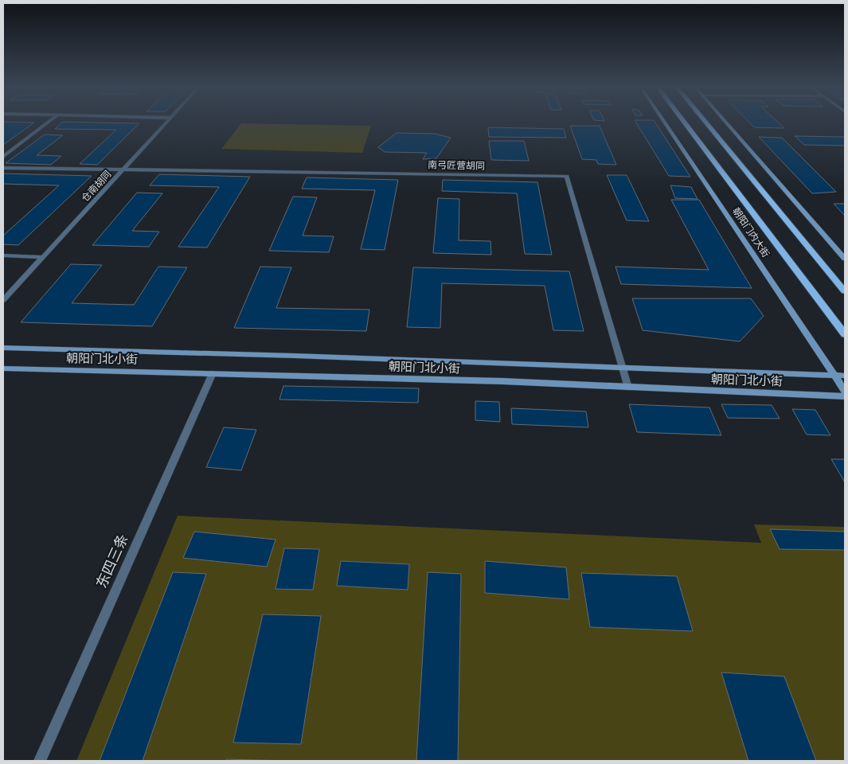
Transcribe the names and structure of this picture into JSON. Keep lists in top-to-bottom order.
{
  "streets": {
    "main road": ["朝阳门内大街", "朝阳门北小街"],
    "street": ["南弓匠营胡同", "仓南胡同", "东四三条"]
  },
  "crossings": [
    ["南弓匠营胡同", "仓南胡同"],
    ["南弓匠营胡同", "朝阳门北小街"],
    ["朝阳门内大街", "朝阳门北小街"],
    ["朝阳门北小街", "东四三条"]
  ]
}
